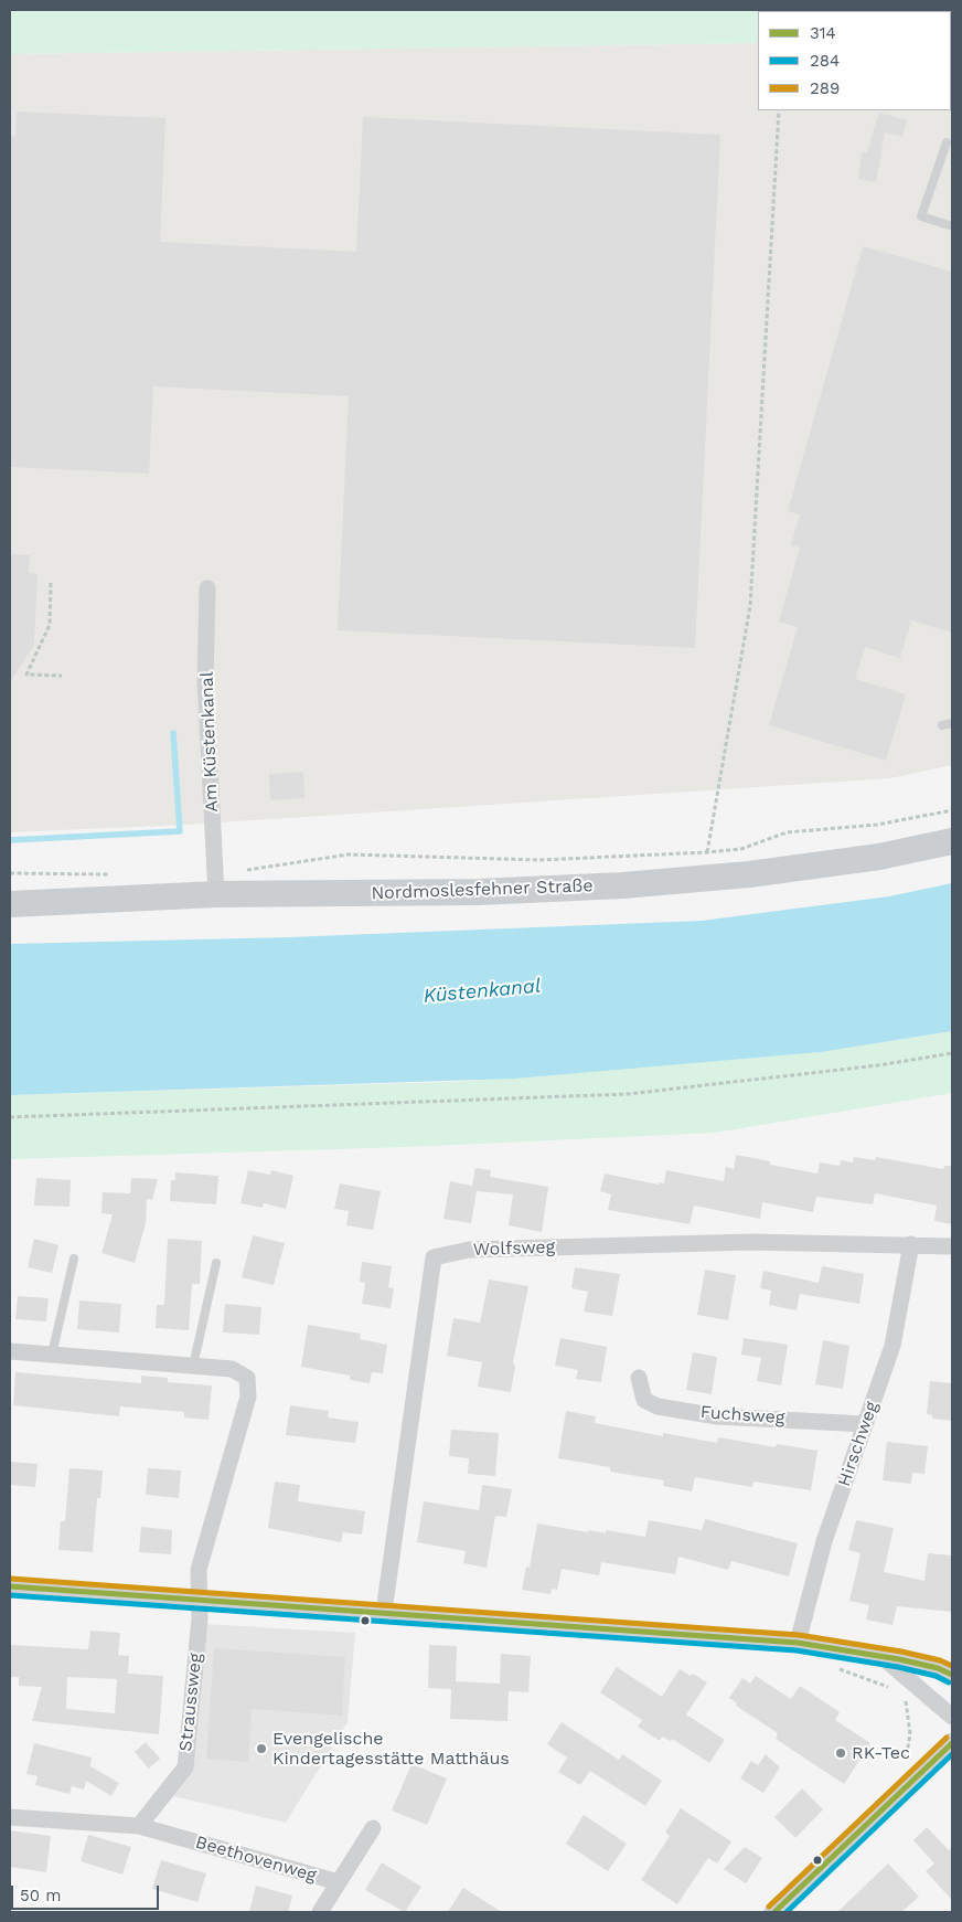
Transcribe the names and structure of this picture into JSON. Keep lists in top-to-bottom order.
{
  "streets": {
    "main road": ["Nordmoslesfehner Straße"],
    "street": [
      "Am Küstenkanal",
      "Wolfsweg",
      "Fuchsweg",
      "Hirschweg",
      "Straussweg",
      "Beethovenweg"
    ]
  },
  "crossings": [
    ["Am Küstenkanal", "Nordmoslesfehner Straße"],
    ["Wolfsweg", "Hirschweg"],
    ["Fuchsweg", "Hirschweg"],
    ["Straussweg", "Beethovenweg"]
  ],
  "water": ["Küstenkanal"],
  "places": ["Evengelische Kindertagesstätte Matthäus", "RK-Tec"],
  "lines": ["transit line 289", "transit line 314", "transit line 284"],
  "legend": ["314", "284", "289"],
  "scale_bar": "50 m"
}
